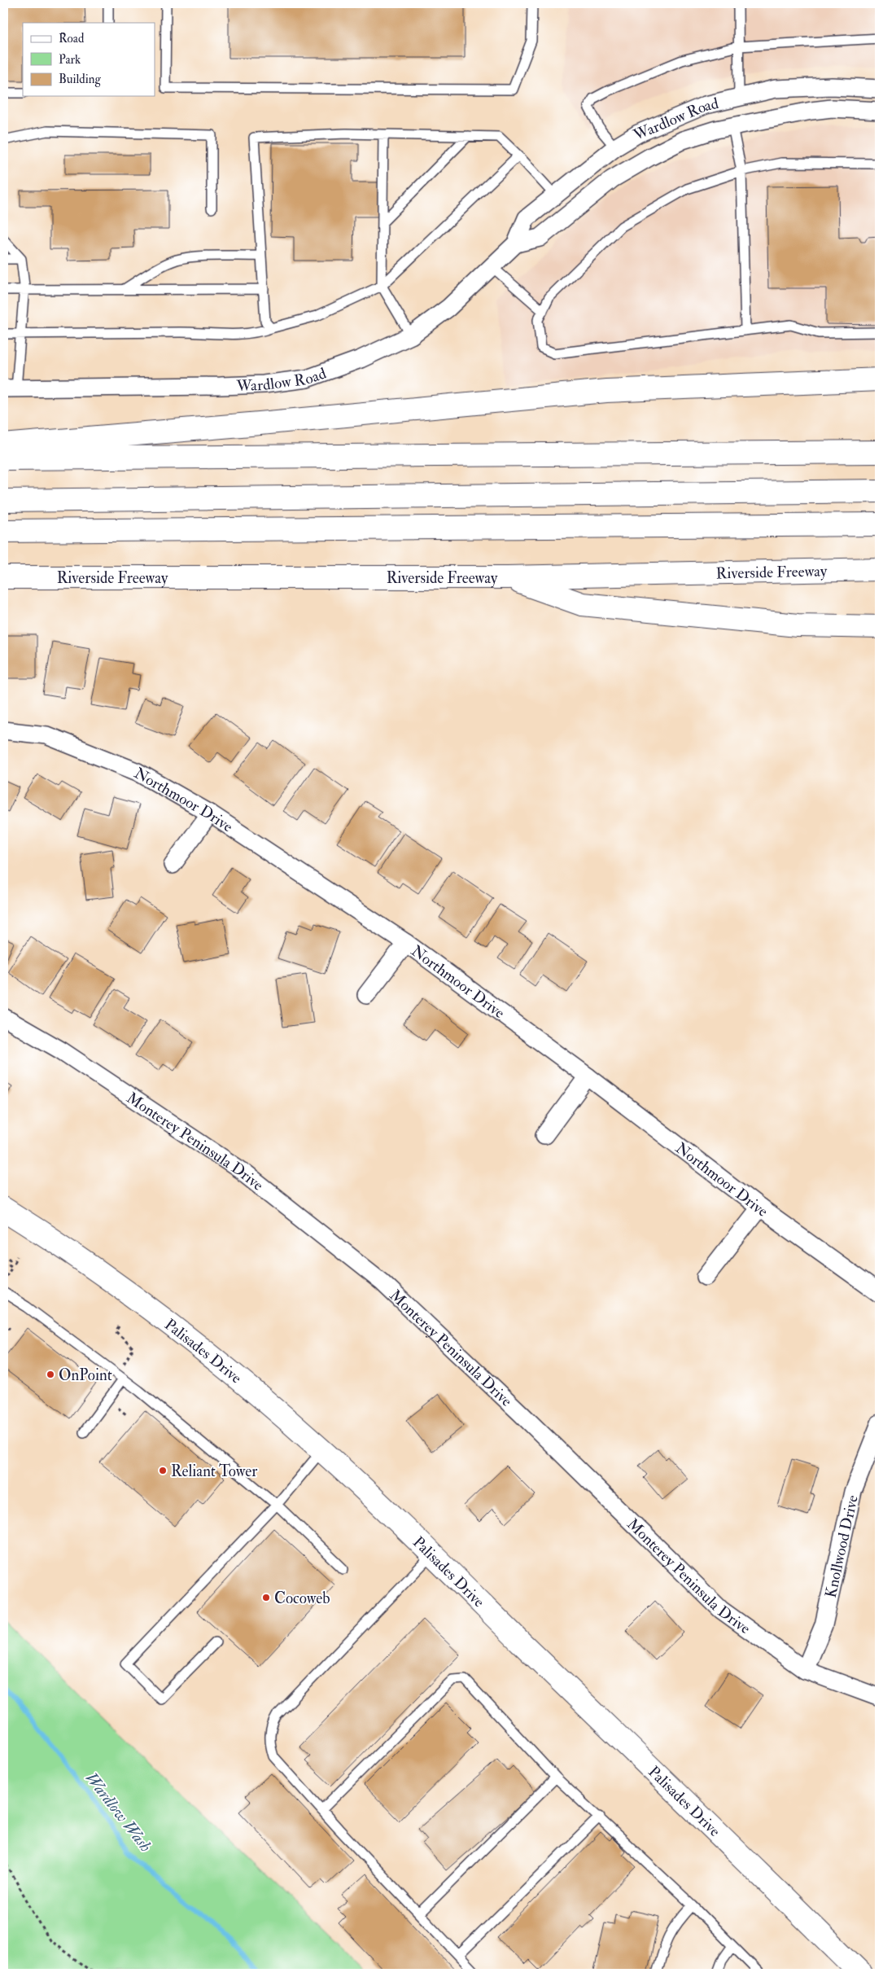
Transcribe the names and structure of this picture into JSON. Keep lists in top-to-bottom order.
{
  "streets": {
    "main road": ["Riverside Freeway", "Palisades Drive"],
    "street": [
      "Wardlow Road",
      "Northmoor Drive",
      "Monterey Peninsula Drive",
      "Knollwood Drive"
    ]
  },
  "crossings": [
    ["Monterey Peninsula Drive", "Knollwood Drive"]
  ],
  "water": ["Wardlow Wash"],
  "places": ["OnPoint", "Reliant Tower", "Cocoweb"],
  "legend": ["Road", "Park", "Building"]
}
